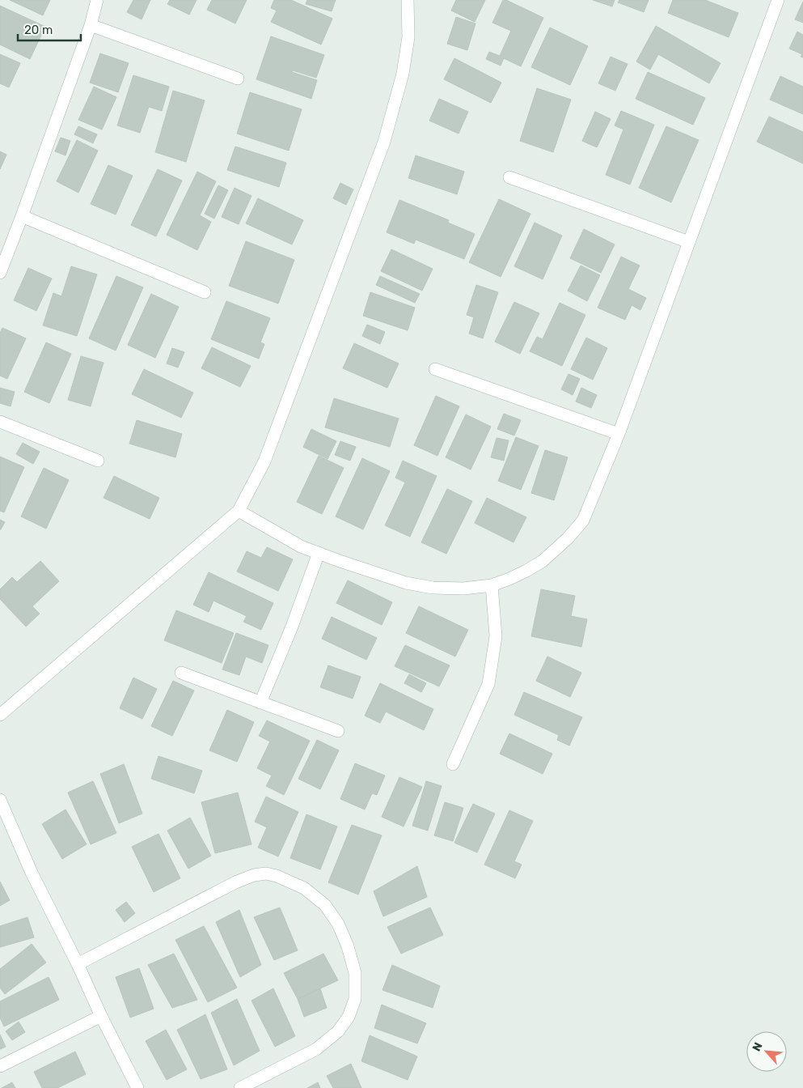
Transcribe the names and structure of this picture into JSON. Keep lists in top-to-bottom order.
{
  "scale_bar": "20 m",
  "north": "top left"
}
